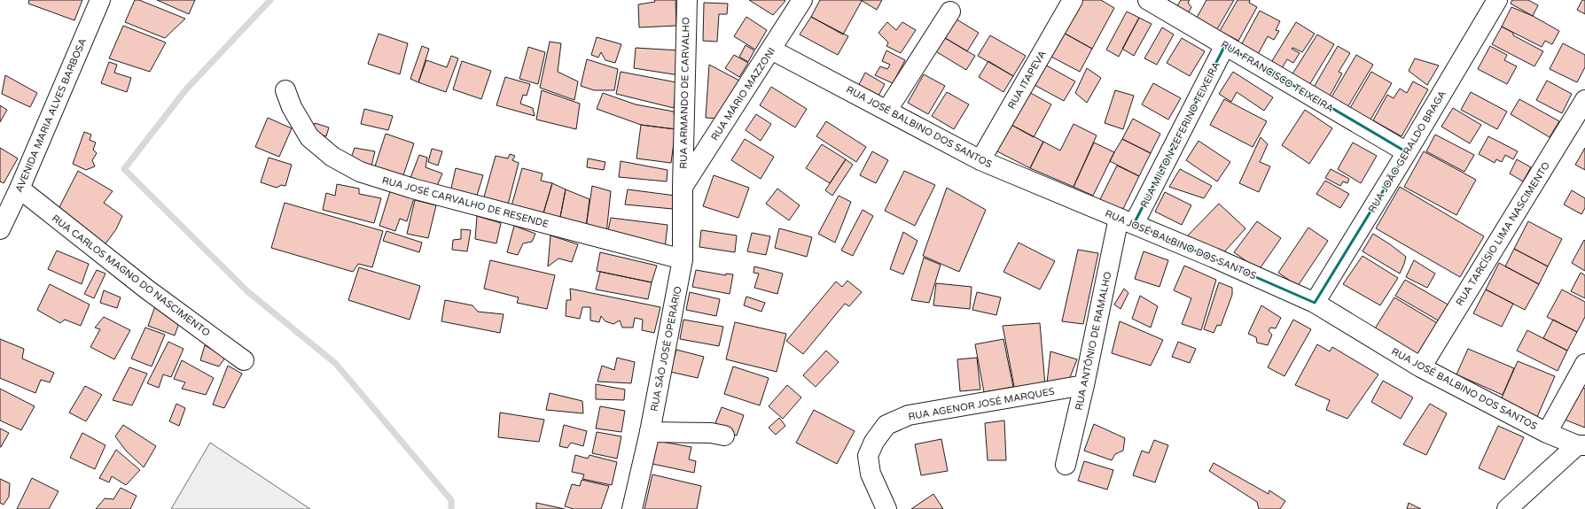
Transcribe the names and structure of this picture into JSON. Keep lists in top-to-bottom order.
{
  "streets": {
    "main road": [
      "RUA FRANCISCO TEIXEIRA",
      "RUA ITAPEVA",
      "RUA ARMANDO DE CARVALHO",
      "RUA MÁRIO MAZZONI",
      "AVENIDA MARIA ALVES BARBOSA",
      "RUA JOSÉ BALBINO DOS SANTOS",
      "RUA MILTON ZEFERINO TEIXEIRA",
      "RUA JOÃO GERALDO BRAGA",
      "RUA JOSÉ CARVALHO DE RESENDE",
      "RUA TARCÍSIO LIMA NASCIMENTO",
      "RUA CARLOS MAGNO DO NASCIMENTO",
      "RUA ANTÔNIO DE RAMALHO",
      "RUA SÃO JOSÉ OPERÁRIO",
      "RUA AGENOR JOSÉ MARQUES"
    ]
  },
  "crossings": [
    ["RUA FRANCISCO TEIXEIRA", "RUA MILTON ZEFERINO TEIXEIRA"],
    ["RUA FRANCISCO TEIXEIRA", "RUA JOÃO GERALDO BRAGA"],
    ["RUA ITAPEVA", "RUA JOSÉ BALBINO DOS SANTOS"],
    ["RUA ARMANDO DE CARVALHO", "RUA MÁRIO MAZZONI"],
    ["RUA ARMANDO DE CARVALHO", "RUA SÃO JOSÉ OPERÁRIO"],
    ["RUA MÁRIO MAZZONI", "RUA JOSÉ BALBINO DOS SANTOS"],
    ["RUA MÁRIO MAZZONI", "RUA SÃO JOSÉ OPERÁRIO"],
    ["AVENIDA MARIA ALVES BARBOSA", "RUA CARLOS MAGNO DO NASCIMENTO"],
    ["RUA JOSÉ BALBINO DOS SANTOS", "RUA MILTON ZEFERINO TEIXEIRA"],
    ["RUA JOSÉ BALBINO DOS SANTOS", "RUA JOÃO GERALDO BRAGA"],
    ["RUA JOSÉ BALBINO DOS SANTOS", "RUA TARCÍSIO LIMA NASCIMENTO"],
    ["RUA JOSÉ BALBINO DOS SANTOS", "RUA ANTÔNIO DE RAMALHO"],
    ["RUA MILTON ZEFERINO TEIXEIRA", "RUA ANTÔNIO DE RAMALHO"],
    ["RUA JOSÉ CARVALHO DE RESENDE", "RUA SÃO JOSÉ OPERÁRIO"],
    ["RUA ANTÔNIO DE RAMALHO", "RUA AGENOR JOSÉ MARQUES"]
  ]
}
